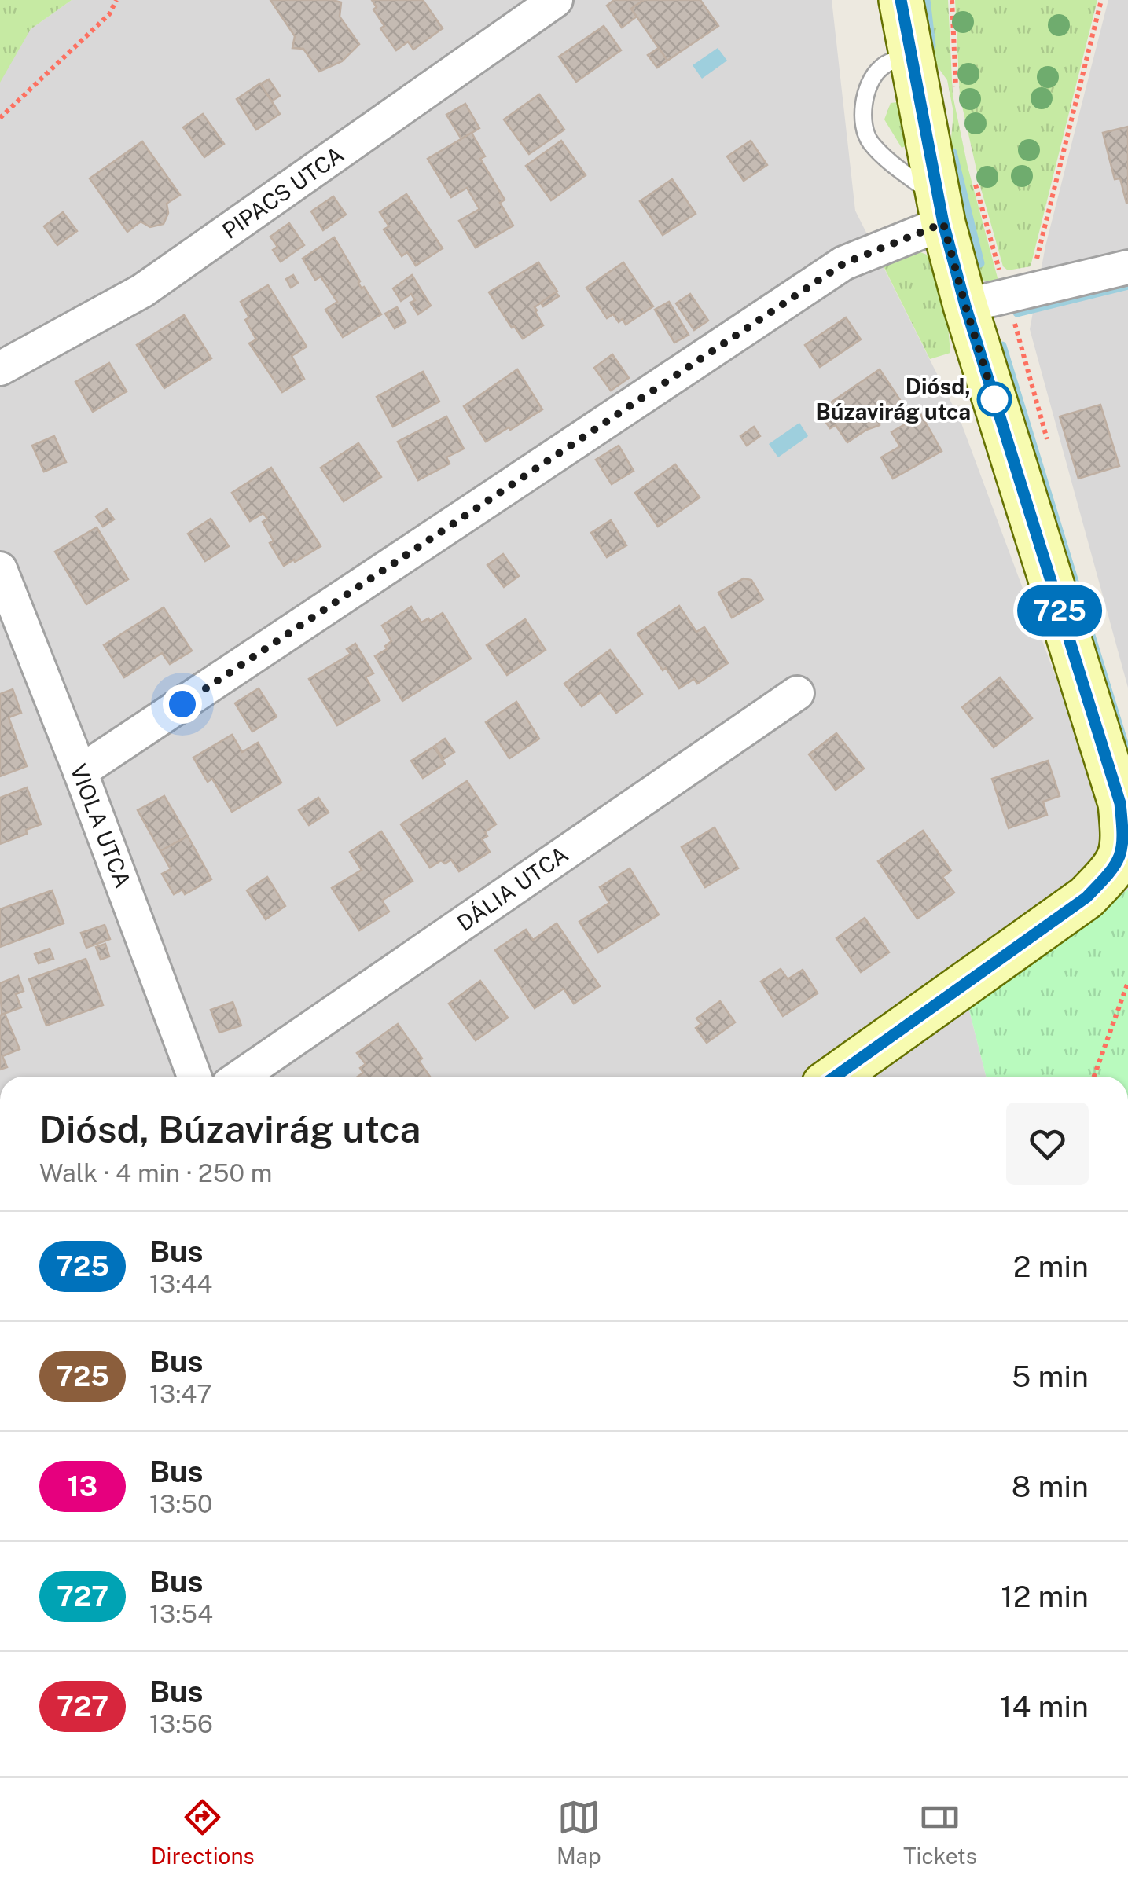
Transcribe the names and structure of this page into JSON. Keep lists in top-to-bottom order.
{
  "streets": {
    "street": ["PIPACS UTCA", "VIOLA UTCA", "DÁLIA UTCA"]
  },
  "places": ["Diósd, Búzavirág utca"],
  "lines": ["bus line 725"],
  "page": {
    "on_map": "725",
    "heading": ["Diósd, Búzavirág utca", "Walk · 4 min · 250 m"],
    "list": [
      {
        "mark": "725",
        "name": "Bus",
        "note": "13:44",
        "value": "2 min"
      },
      {
        "mark": "725",
        "name": "Bus",
        "note": "13:47",
        "value": "5 min"
      },
      {
        "mark": "13",
        "name": "Bus",
        "note": "13:50",
        "value": "8 min"
      },
      {
        "mark": "727",
        "name": "Bus",
        "note": "13:54",
        "value": "12 min"
      },
      {
        "mark": "727",
        "name": "Bus",
        "note": "13:56",
        "value": "14 min"
      }
    ],
    "tabs": ["Directions", "Map", "Tickets"]
  }
}
